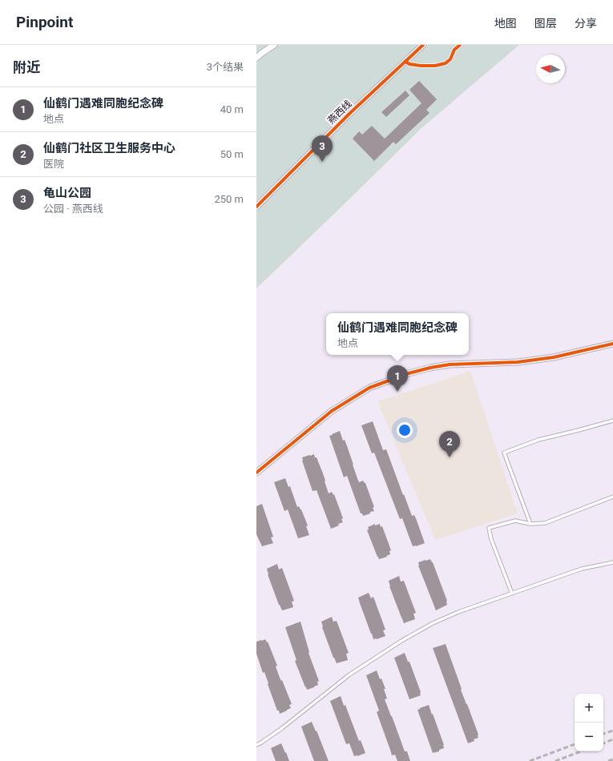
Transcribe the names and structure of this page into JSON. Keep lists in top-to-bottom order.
{
  "streets": {
    "street": ["燕西线"]
  },
  "north": "left",
  "page": {
    "header": "Pinpoint",
    "nav": ["地图", "图层", "分享"],
    "heading": ["附近", "3个结果"],
    "list": [
      {
        "mark": "1",
        "name": "仙鹤门遇难同胞纪念碑",
        "note": "地点",
        "value": "40 m"
      },
      {
        "mark": "2",
        "name": "仙鹤门社区卫生服务中心",
        "note": "医院",
        "value": "50 m"
      },
      {
        "mark": "3",
        "name": "龟山公园",
        "note": "公园 · 燕西线",
        "value": "250 m"
      }
    ],
    "pins": ["3", "1", "2"],
    "popup": ["仙鹤门遇难同胞纪念碑", "地点"],
    "map_buttons": ["+", "−"]
  }
}
